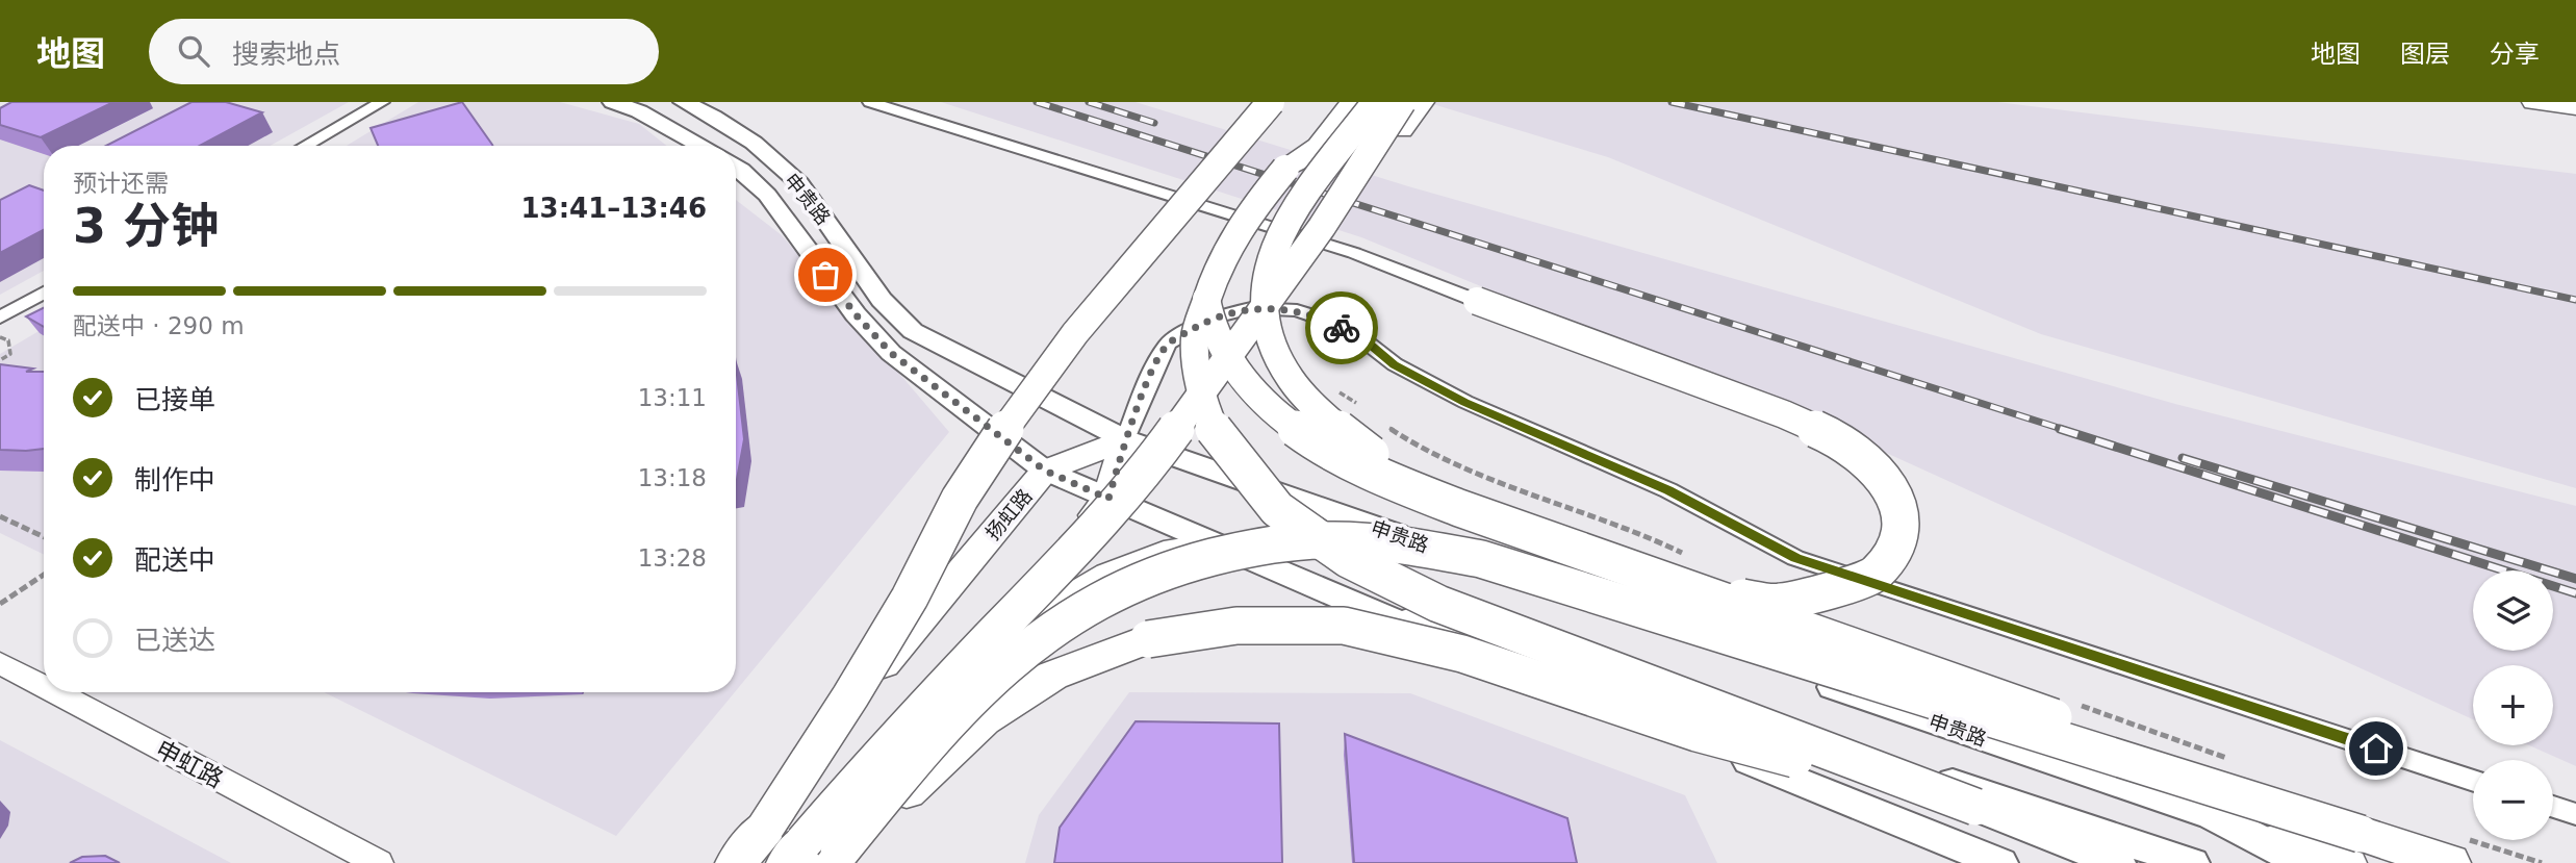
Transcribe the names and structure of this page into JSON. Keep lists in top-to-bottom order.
{
  "streets": {
    "main road": ["申贵路", "扬虹路"],
    "street": ["申虹路"]
  },
  "crossings": [
    ["申贵路", "扬虹路"]
  ],
  "page": {
    "header": "地图",
    "search": "搜索地点",
    "nav": ["地图", "图层", "分享"],
    "heading": ["3 分钟", "预计还需", "13:41–13:46"],
    "bar": "配送中 · 290 m",
    "list": [
      ["已接单", "13:11"],
      ["制作中", "13:18"],
      ["配送中", "13:28"],
      "已送达"
    ],
    "map_buttons": ["+", "−"]
  }
}
